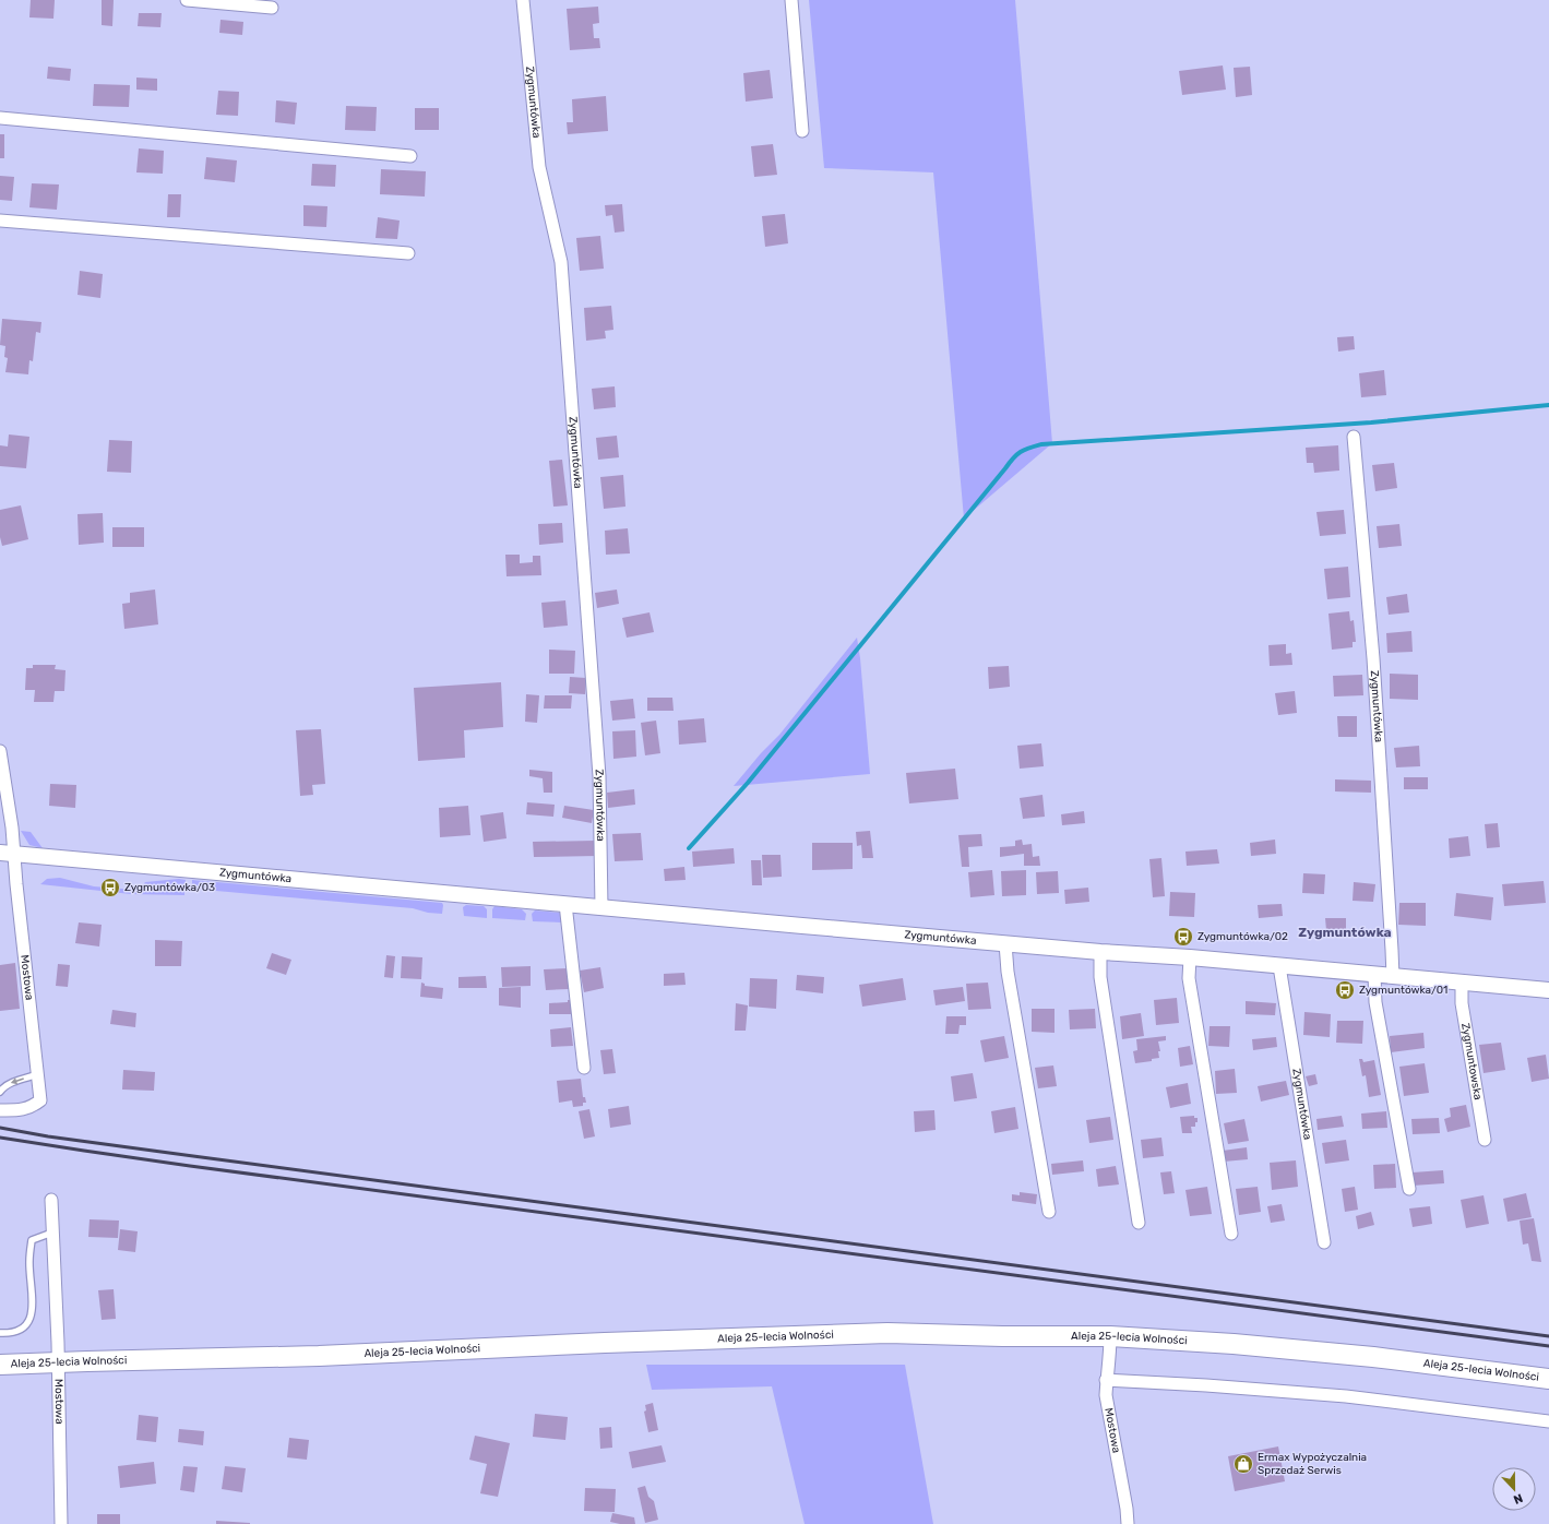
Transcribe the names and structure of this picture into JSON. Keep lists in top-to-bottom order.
{
  "streets": {
    "main road": ["Aleja 25-lecia Wolności"],
    "street": ["Zygmuntówka", "Mostowa", "Zygmuntowska"]
  },
  "crossings": [
    ["Zygmuntówka", "Mostowa"],
    ["Zygmuntówka", "Zygmuntowska"],
    ["Mostowa", "Aleja 25-lecia Wolności"]
  ],
  "districts": ["Zygmuntówka"],
  "places": {
    "bus stop": ["Zygmuntówka/03", "Zygmuntówka/02", "Zygmuntówka/01"],
    "shop": ["Ermax Wypożyczalnia Sprzedaż Serwis"]
  },
  "north": "bottom"
}
